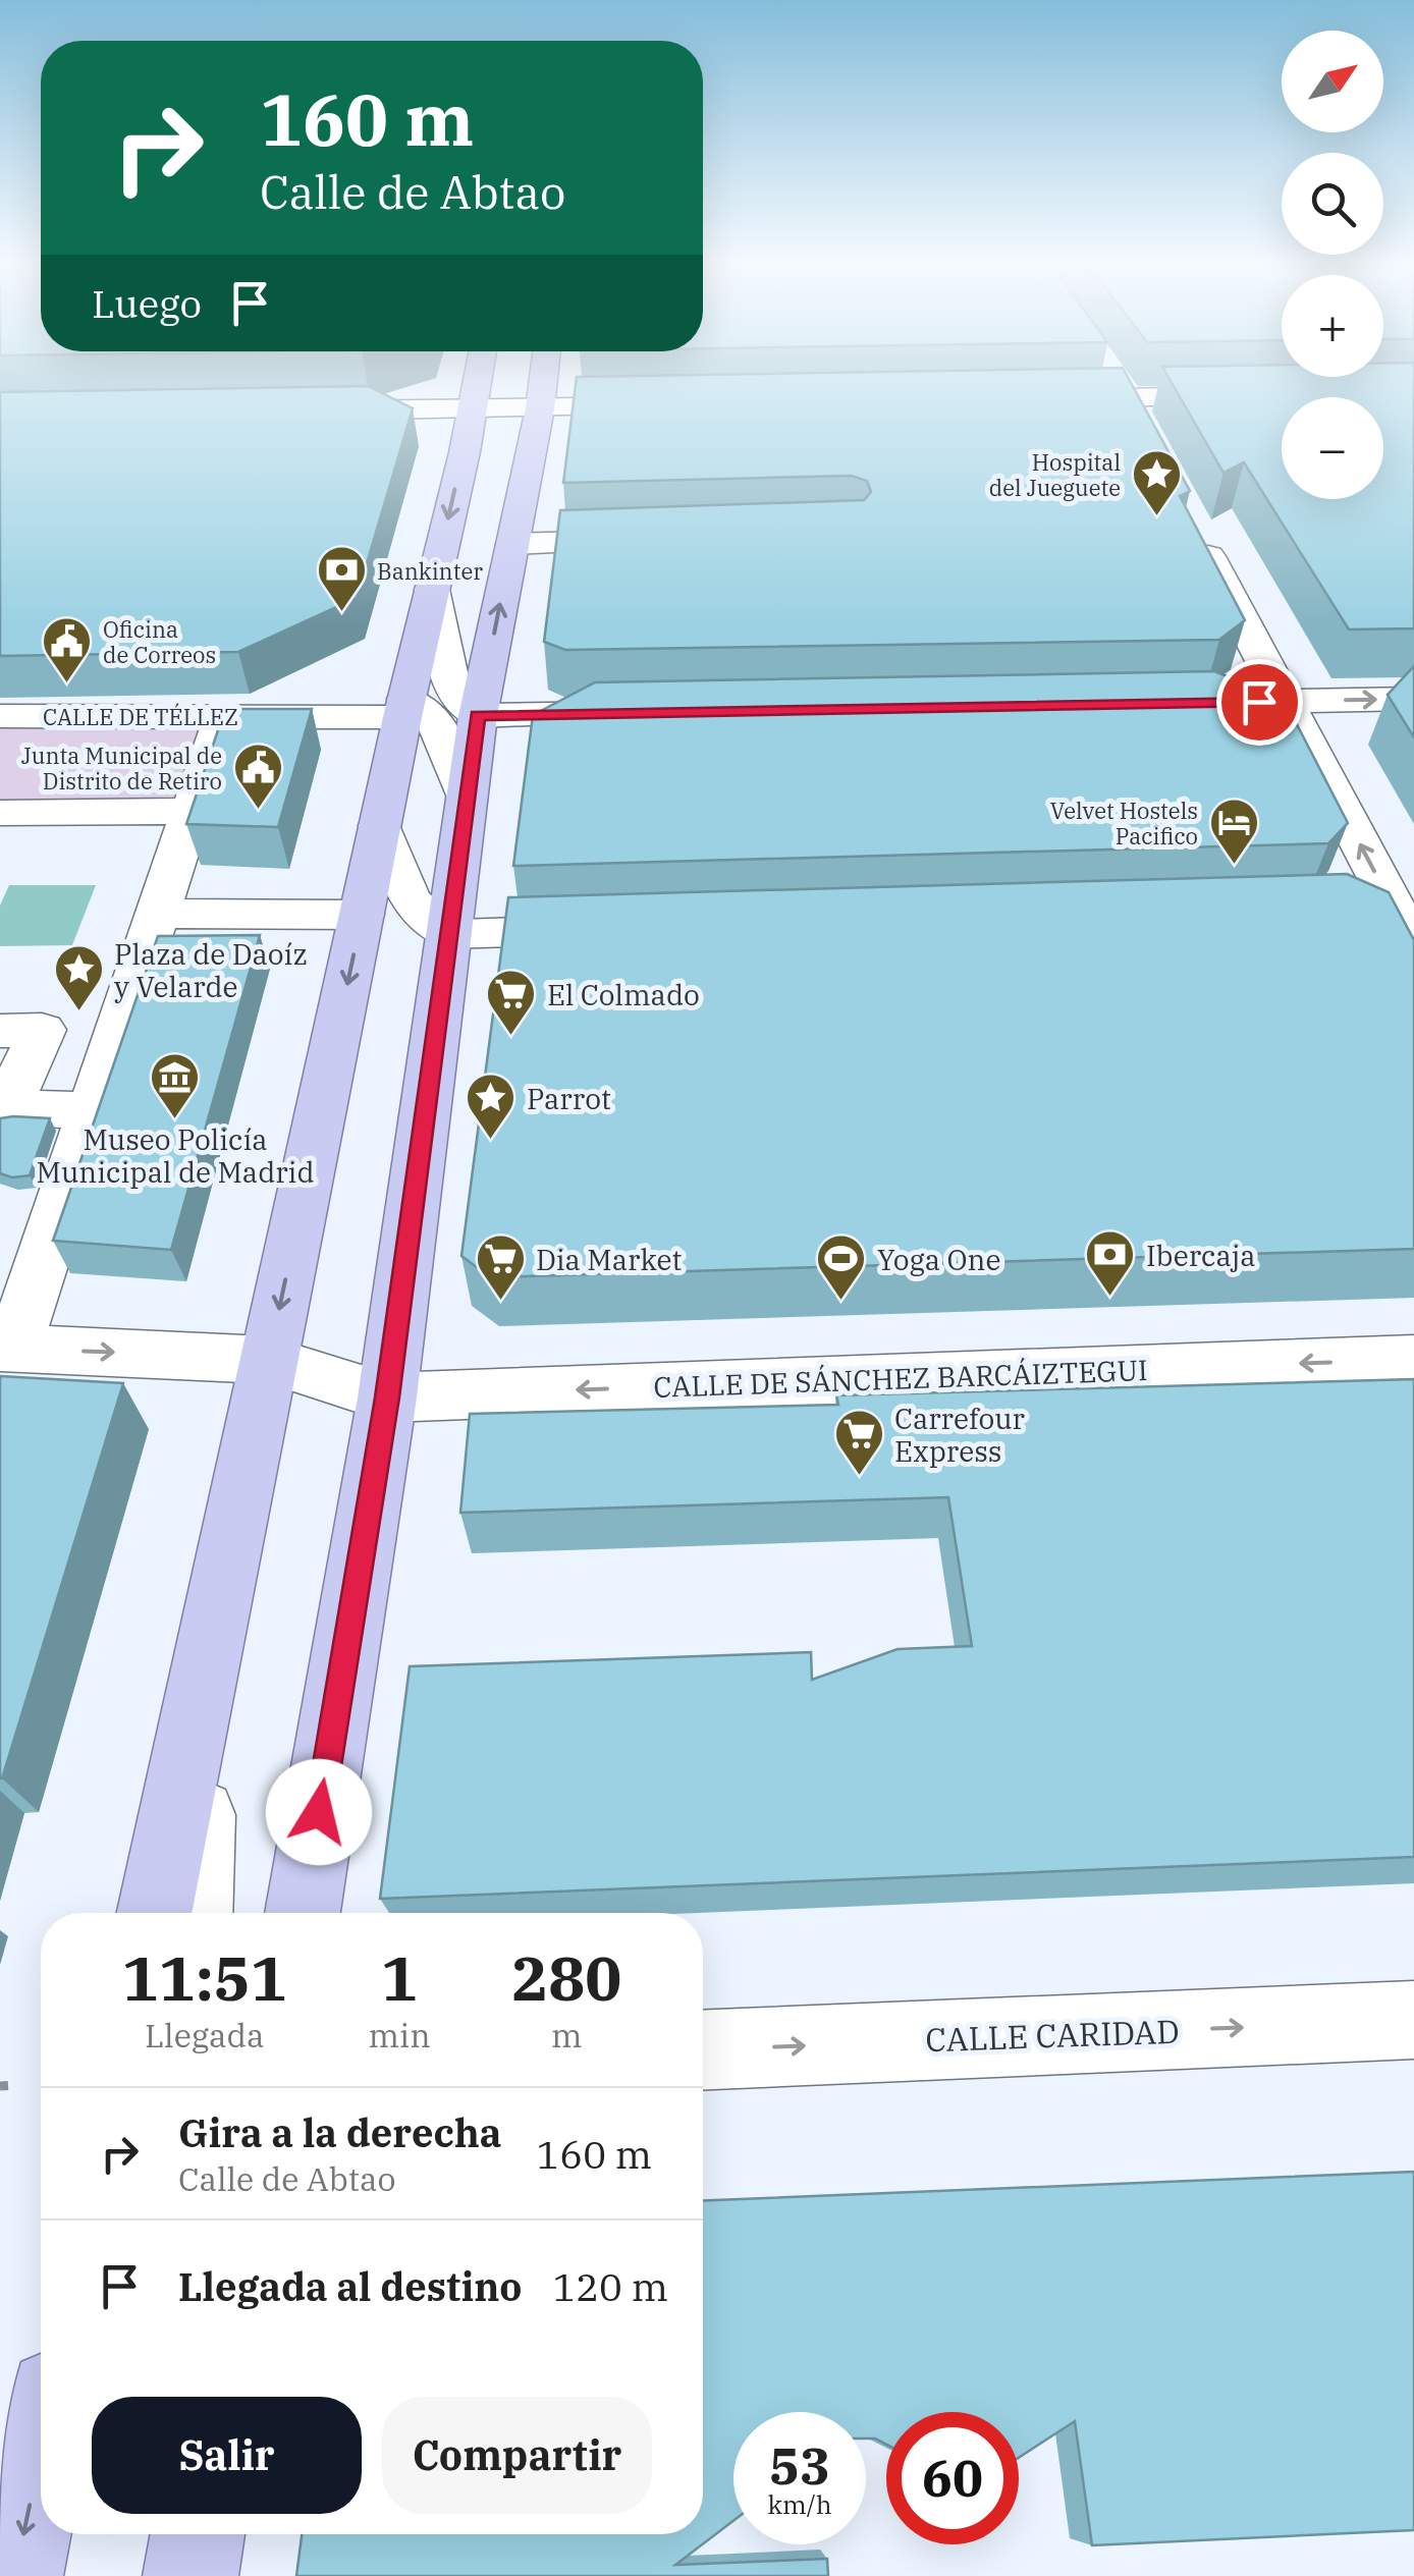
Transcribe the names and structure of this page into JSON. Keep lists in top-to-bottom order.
{
  "streets": {
    "street": ["CALLE DE TÉLLEZ", "CALLE DE SÁNCHEZ BARCÁIZTEGUI", "CALLE CARIDAD"]
  },
  "one_way": ["CALLE DE SÁNCHEZ BARCÁIZTEGUI", "CALLE CARIDAD"],
  "places": {
    "place": ["Hospital del Jueguete", "Plaza de Daoíz y Velarde", "Parrot"],
    "bank": ["Bankinter", "Ibercaja"],
    "public building": ["Oficina de Correos", "Junta Municipal de Distrito de Retiro"],
    "hotel": ["Velvet Hostels Pacifico"],
    "supermarket": ["El Colmado", "Dia Market", "Carrefour Express"],
    "museum": ["Museo Policía Municipal de Madrid"],
    "sports": ["Yoga One"]
  },
  "north": "top right",
  "page": {
    "map_buttons": ["+", "−"],
    "turn": ["160 m", "Calle de Abtao"],
    "then": "Luego",
    "eta": [
      "11:51",
      "Llegada",
      "1",
      "min",
      "280",
      "m"
    ],
    "list": [
      {
        "name": "Gira a la derecha",
        "note": "Calle de Abtao",
        "value": "160 m"
      },
      {
        "name": "Llegada al destino",
        "value": "120 m"
      }
    ],
    "buttons": ["Salir", "Compartir"],
    "speed": "53 km/h",
    "limit": "60"
  }
}
